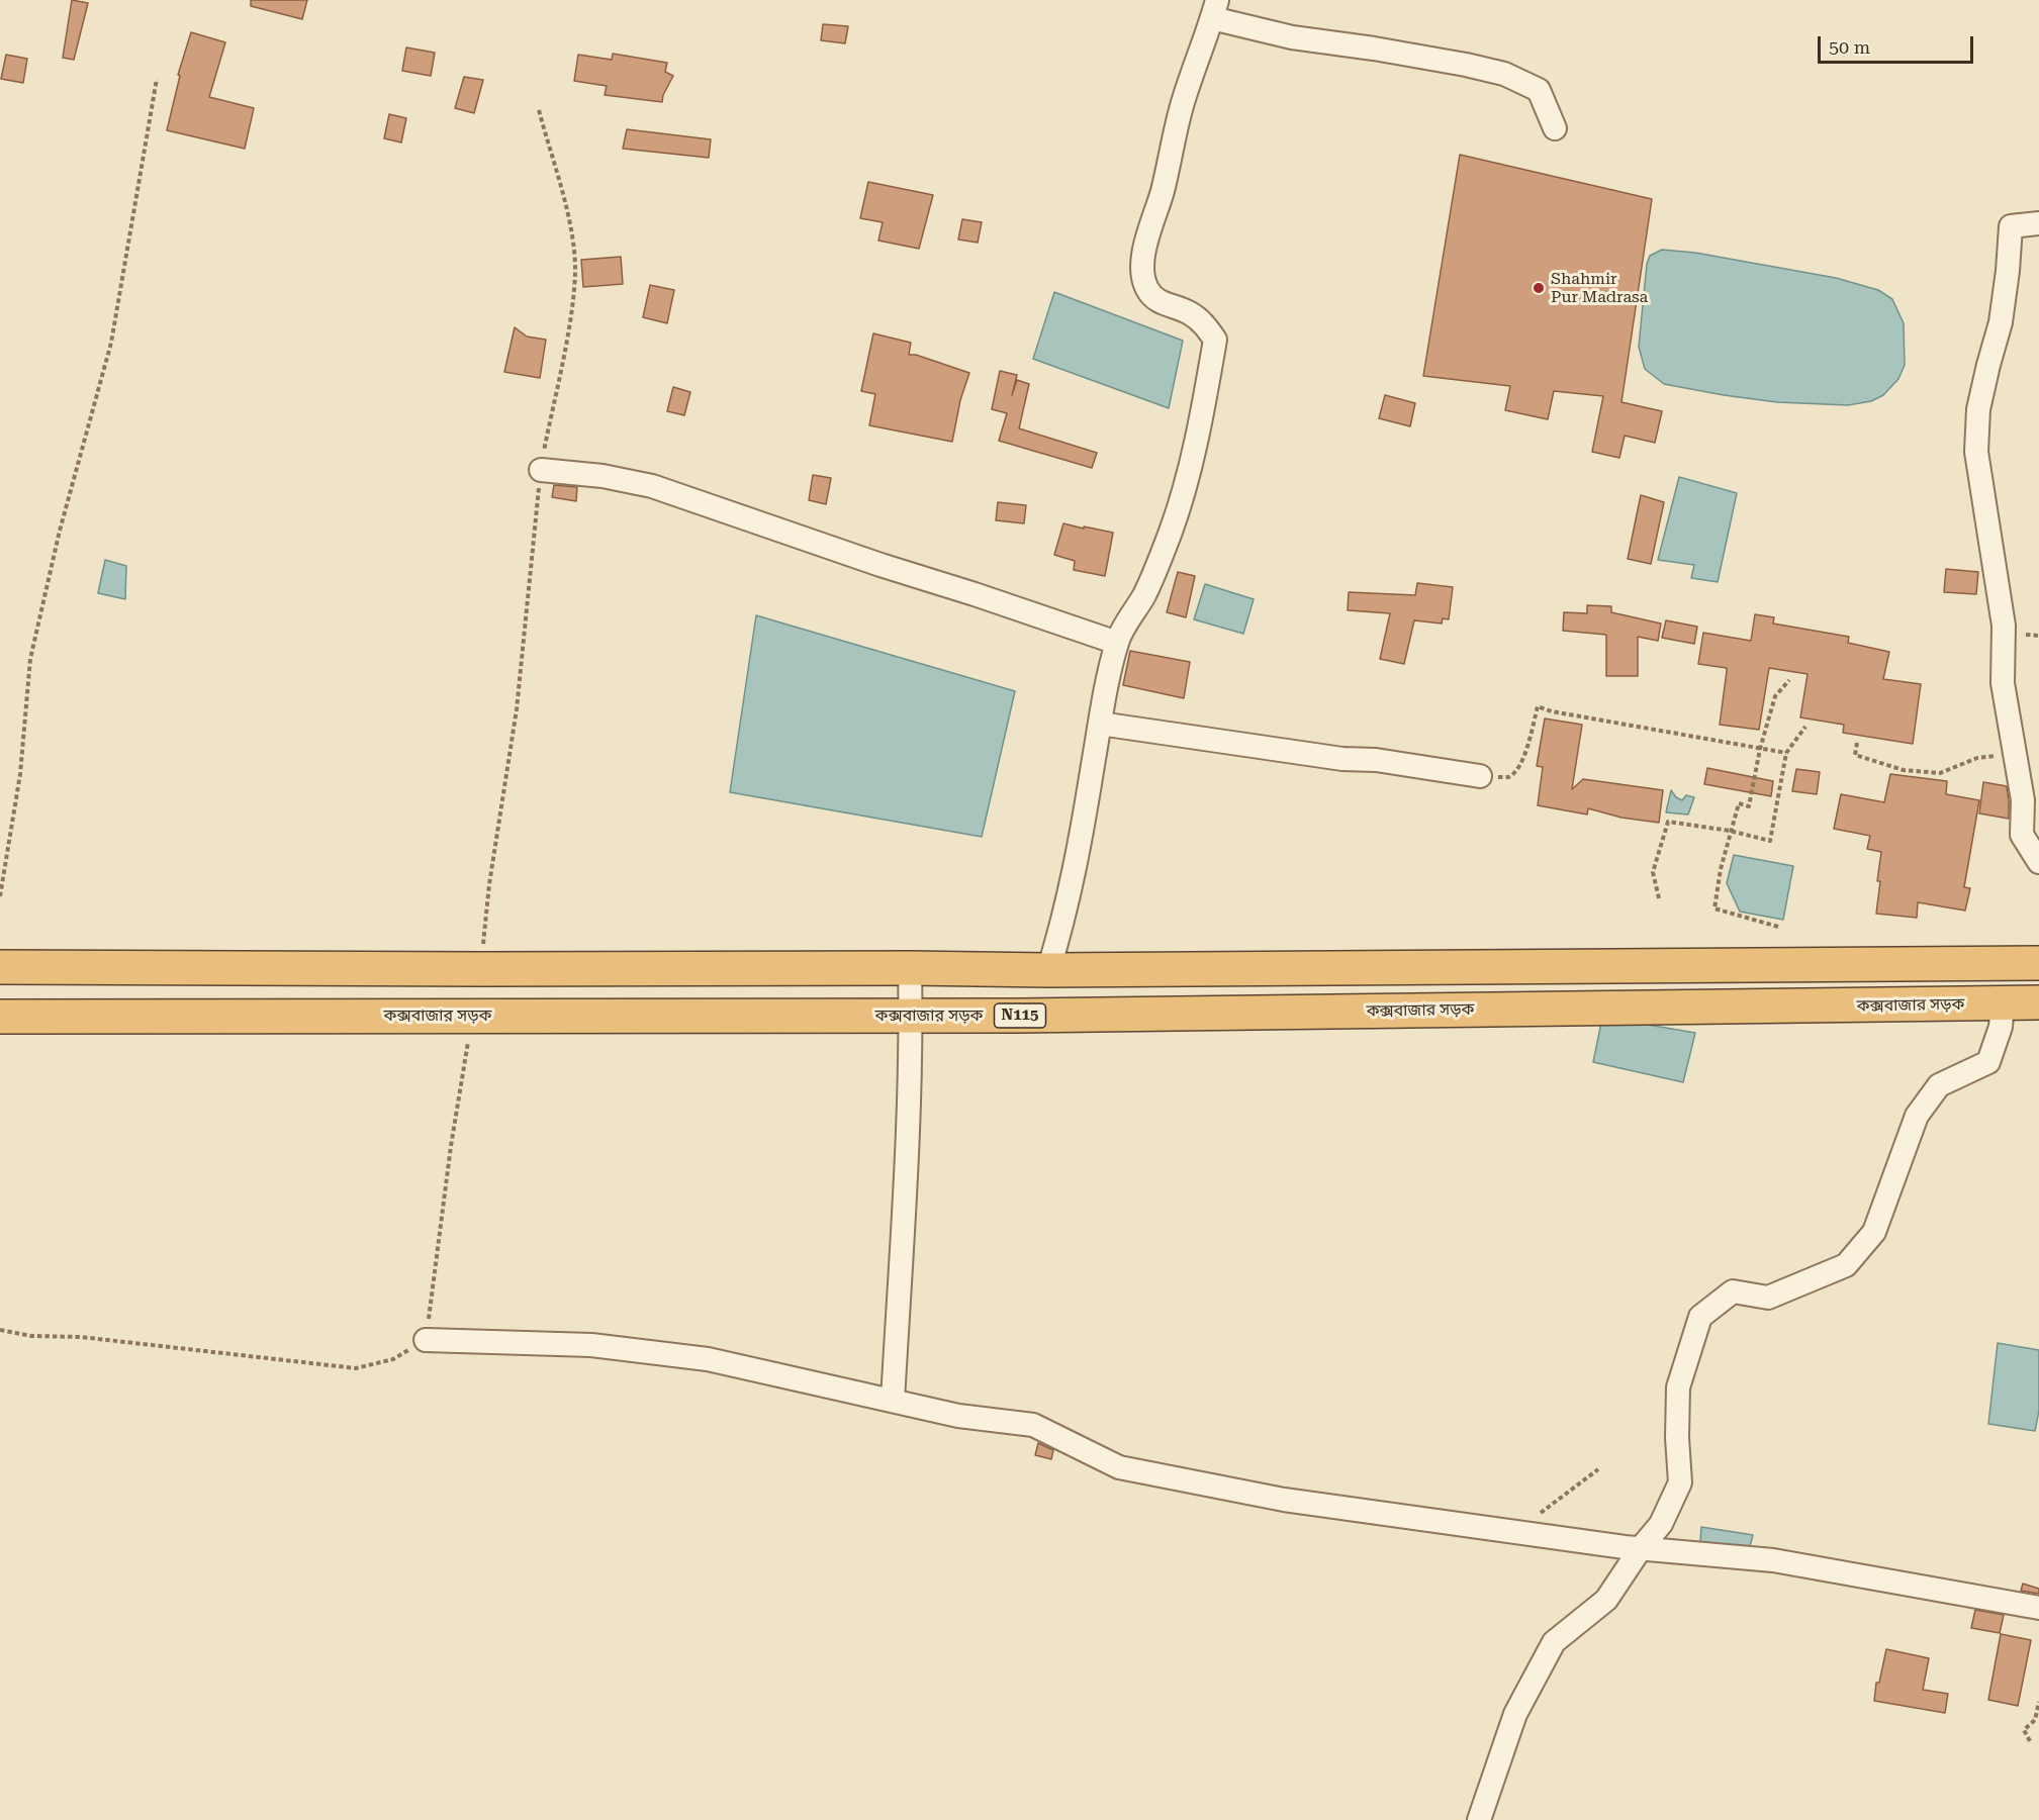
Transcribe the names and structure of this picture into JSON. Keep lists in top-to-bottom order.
{
  "streets": {
    "highway": ["কক্সবাজার সড়ক", "N115"]
  },
  "places": ["Shahmir Pur Madrasa"],
  "scale_bar": "50 m"
}
